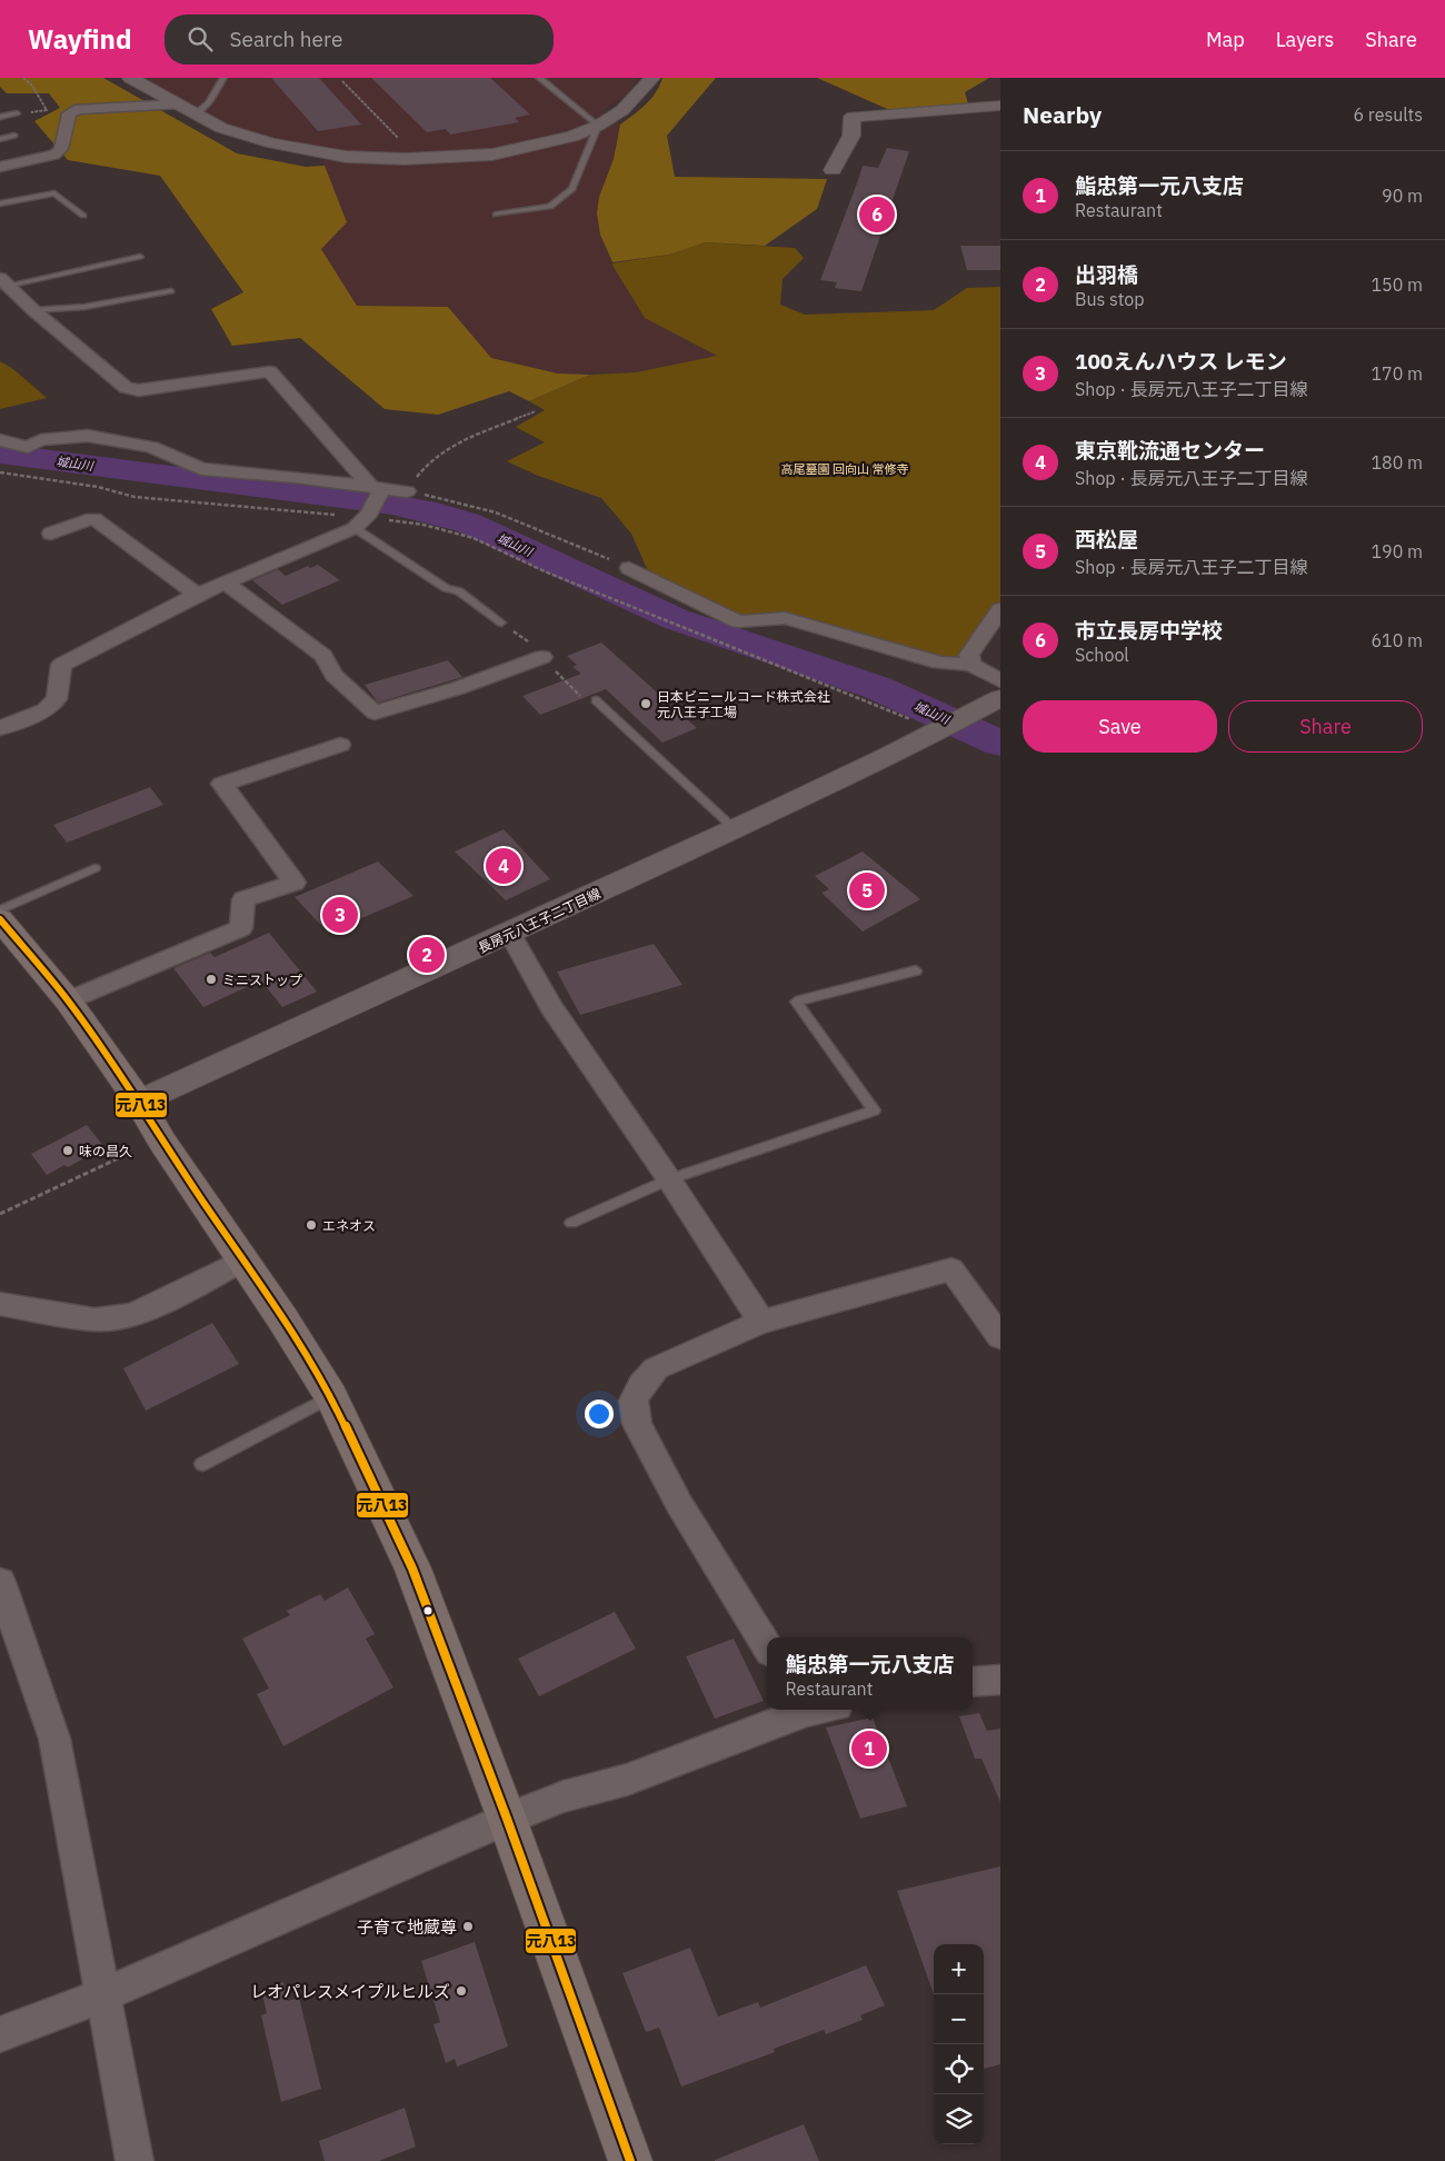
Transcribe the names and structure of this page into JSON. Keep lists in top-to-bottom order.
{
  "streets": {
    "street": ["長房元八王子二丁目線"]
  },
  "water": ["城山川"],
  "parks": ["高尾墓園 回向山 常修寺"],
  "places": [
    "日本ビニールコード株式会社 元八王子工場",
    "ミニストップ",
    "味の昌久",
    "エネオス",
    "子育て地蔵尊",
    "レオパレスメイプルヒルズ"
  ],
  "lines": ["transit line 元八13"],
  "page": {
    "header": "Wayfind",
    "search": "Search here",
    "nav": ["Map", "Layers", "Share"],
    "heading": ["Nearby", "6 results"],
    "list": [
      {
        "mark": "1",
        "name": "鮨忠第一元八支店",
        "note": "Restaurant",
        "value": "90 m"
      },
      {
        "mark": "2",
        "name": "出羽橋",
        "note": "Bus stop",
        "value": "150 m"
      },
      {
        "mark": "3",
        "name": "100えんハウス レモン",
        "note": "Shop · 長房元八王子二丁目線",
        "value": "170 m"
      },
      {
        "mark": "4",
        "name": "東京靴流通センター",
        "note": "Shop · 長房元八王子二丁目線",
        "value": "180 m"
      },
      {
        "mark": "5",
        "name": "西松屋",
        "note": "Shop · 長房元八王子二丁目線",
        "value": "190 m"
      },
      {
        "mark": "6",
        "name": "市立長房中学校",
        "note": "School",
        "value": "610 m"
      }
    ],
    "pins": [
      "6",
      "4",
      "5",
      "3",
      "2",
      "1"
    ],
    "buttons": ["Save", "Share"],
    "popup": ["鮨忠第一元八支店", "Restaurant"],
    "map_buttons": ["+", "−"]
  }
}
